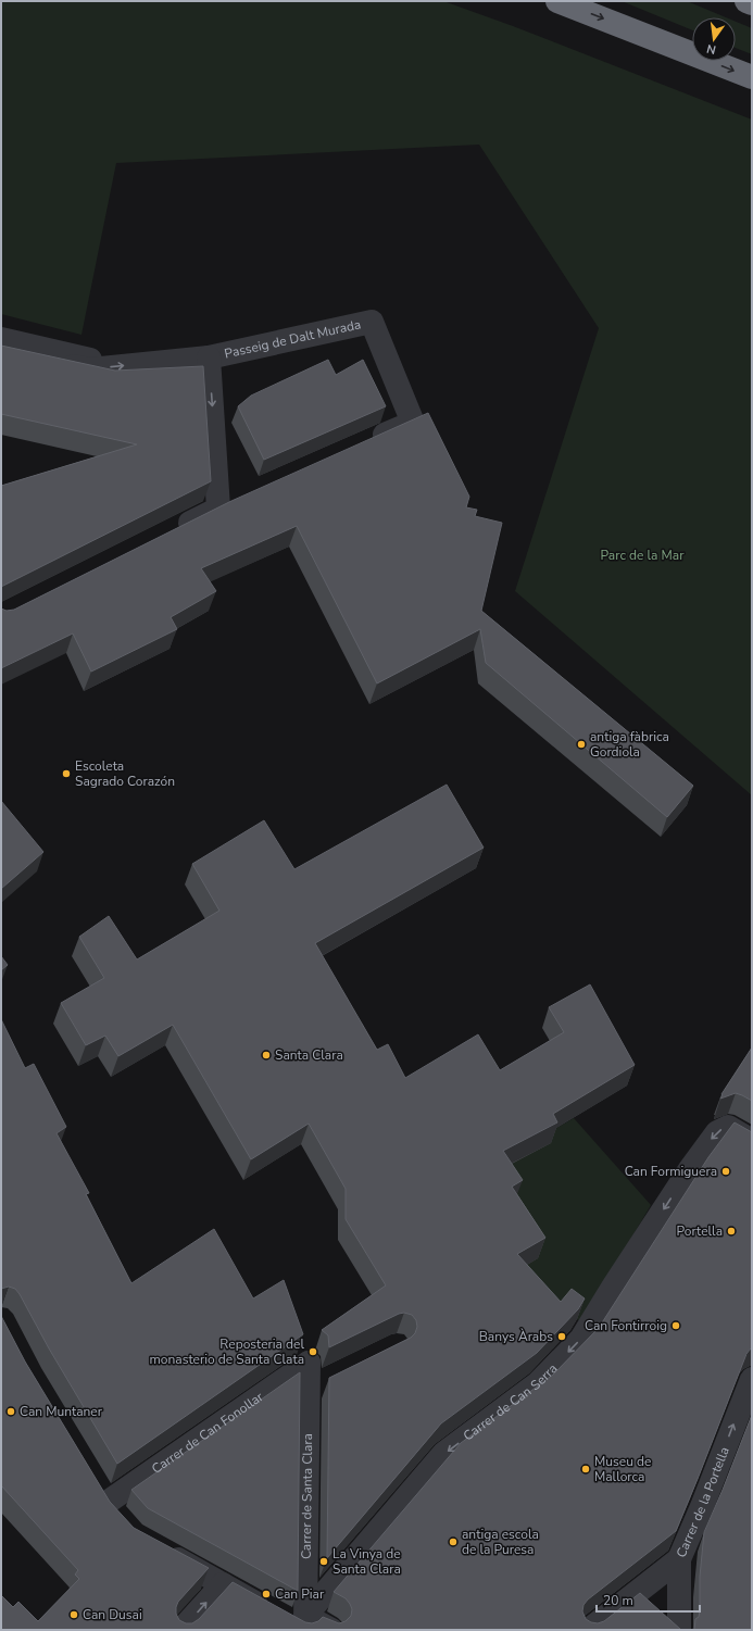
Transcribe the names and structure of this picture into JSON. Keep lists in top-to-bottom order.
{
  "streets": {
    "street": [
      "Passeig de Dalt Murada",
      "Carrer de Can Serra",
      "Carrer de Can Fonollar",
      "Carrer de Santa Clara",
      "Carrer de la Portella"
    ]
  },
  "crossings": [
    ["Carrer de Can Serra", "Carrer de Santa Clara"],
    ["Carrer de Can Fonollar", "Carrer de Santa Clara"]
  ],
  "one_way": ["Carrer de Can Serra", "Carrer de la Portella"],
  "parks": ["Parc de la Mar"],
  "places": [
    "antiga fàbrica Gordiola",
    "Escoleta Sagrado Corazón",
    "Santa Clara",
    "Can Formiguera",
    "Portella",
    "Can Fontirroig",
    "Banys Àrabs",
    "Reposteria del monasterio de Santa Clata",
    "Can Muntaner",
    "Museu de Mallorca",
    "antiga escola de la Puresa",
    "La Vinya de Santa Clara",
    "Can Piar",
    "Can Dusai"
  ],
  "scale_bar": "20 m",
  "north": "bottom"
}
